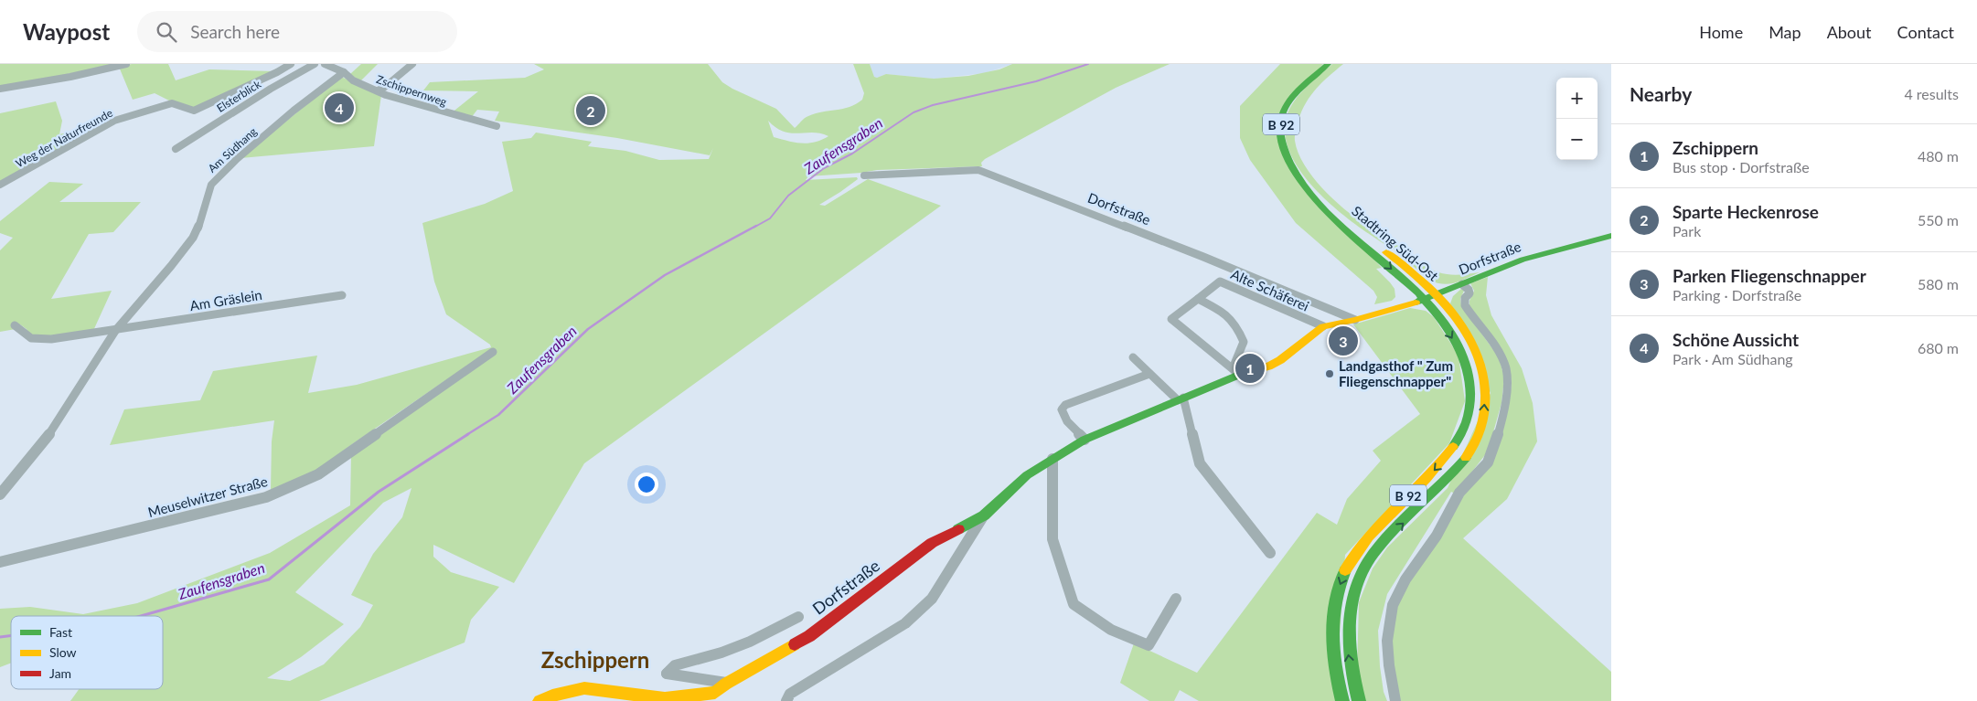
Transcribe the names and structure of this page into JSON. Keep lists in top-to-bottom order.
{
  "streets": {
    "main road": ["B 92", "Dorfstraße", "Stadtring Süd-Ost"],
    "street": [
      "Zschippernweg",
      "Elsterblick",
      "Weg der Naturfreunde",
      "Am Südhang",
      "Alte Schäferei",
      "Am Gräslein",
      "Meuselwitzer Straße"
    ]
  },
  "crossings": [
    ["Zschippernweg", "Am Südhang"],
    ["Am Südhang", "Am Gräslein"],
    ["Dorfstraße", "Stadtring Süd-Ost"],
    ["Dorfstraße", "Alte Schäferei"]
  ],
  "districts": ["Zschippern"],
  "water": ["Zaufensgraben"],
  "places": ["Landgasthof \" Zum Fliegenschnapper\""],
  "legend": ["Fast", "Slow", "Jam"],
  "page": {
    "header": "Waypost",
    "search": "Search here",
    "nav": [
      "Home",
      "Map",
      "About",
      "Contact"
    ],
    "heading": ["Nearby", "4 results"],
    "map_buttons": ["+", "−"],
    "pins": [
      "4",
      "2",
      "3",
      "1"
    ],
    "list": [
      {
        "mark": "1",
        "name": "Zschippern",
        "note": "Bus stop · Dorfstraße",
        "value": "480 m"
      },
      {
        "mark": "2",
        "name": "Sparte Heckenrose",
        "note": "Park",
        "value": "550 m"
      },
      {
        "mark": "3",
        "name": "Parken Fliegenschnapper",
        "note": "Parking · Dorfstraße",
        "value": "580 m"
      },
      {
        "mark": "4",
        "name": "Schöne Aussicht",
        "note": "Park · Am Südhang",
        "value": "680 m"
      }
    ]
  }
}
